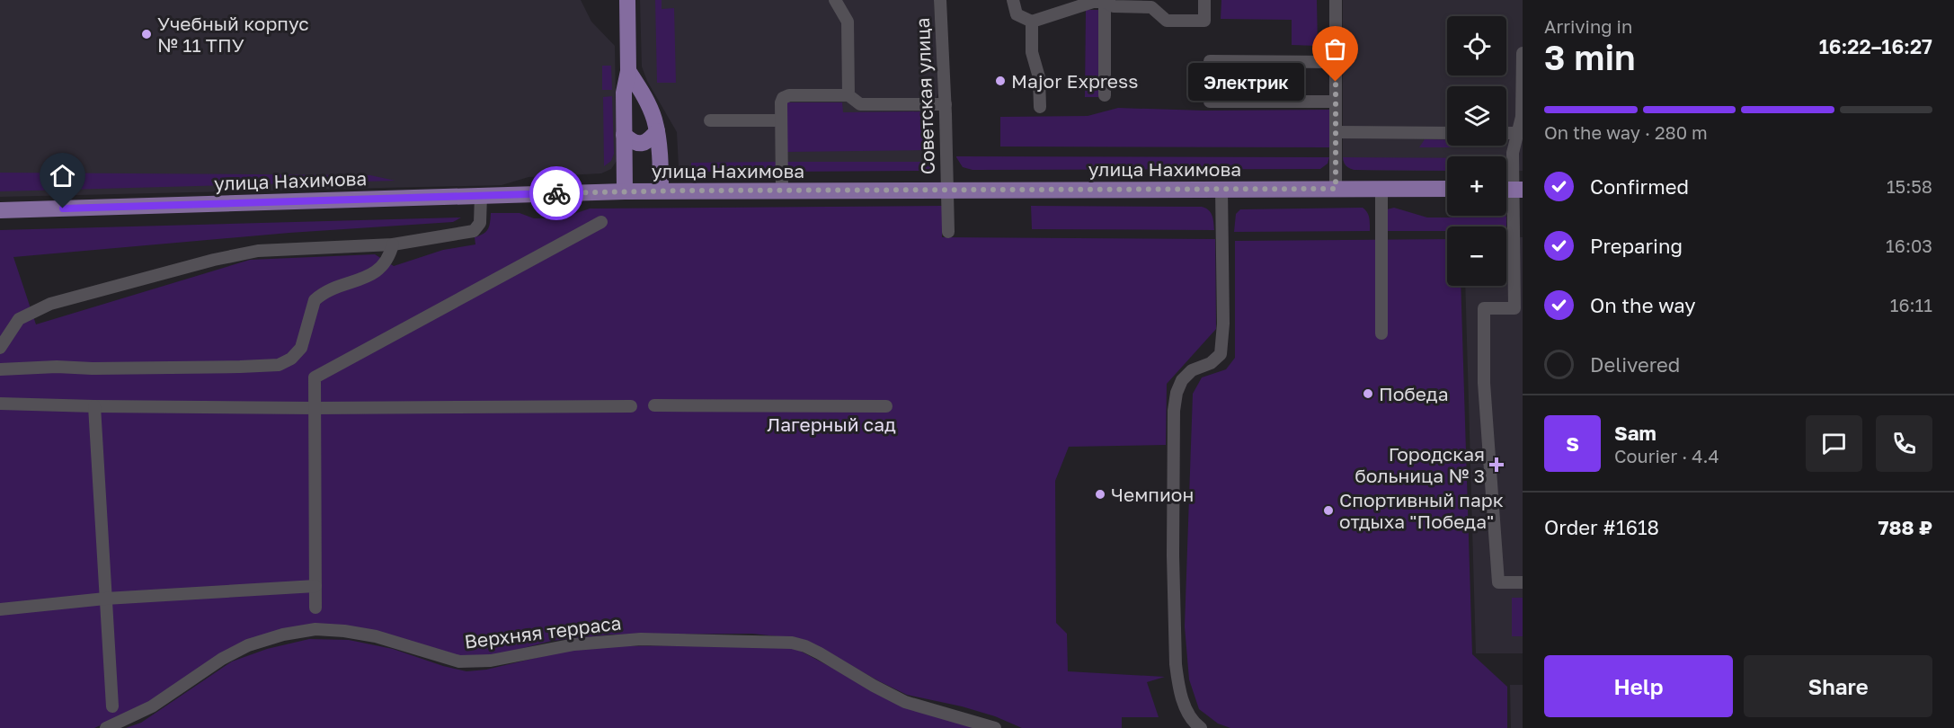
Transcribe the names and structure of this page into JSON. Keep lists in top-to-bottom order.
{
  "streets": {
    "main road": ["улица Нахимова"],
    "street": ["Советская улица", "Верхняя терраса"]
  },
  "crossings": [
    ["Советская улица", "улица Нахимова"]
  ],
  "parks": ["Лагерный сад"],
  "places": {
    "other": [
      "Учебный корпус № 11 ТПУ",
      "Major Express",
      "Электрик",
      "Победа",
      "Чемпион",
      "Спортивный парк отдыха \"Победа\""
    ],
    "health": ["Городская больница № 3"]
  },
  "page": {
    "heading": ["3 min", "Arriving in", "16:22–16:27"],
    "panel": [
      "Sam",
      "Courier · 4.4",
      "Order #1618",
      "788 ₽"
    ],
    "map_buttons": ["+", "−"],
    "bubble": "Электрик",
    "bar": "On the way · 280 m",
    "list": [
      ["Confirmed", "15:58"],
      ["Preparing", "16:03"],
      ["On the way", "16:11"],
      "Delivered"
    ],
    "round": "S",
    "buttons": ["Help", "Share"]
  }
}
